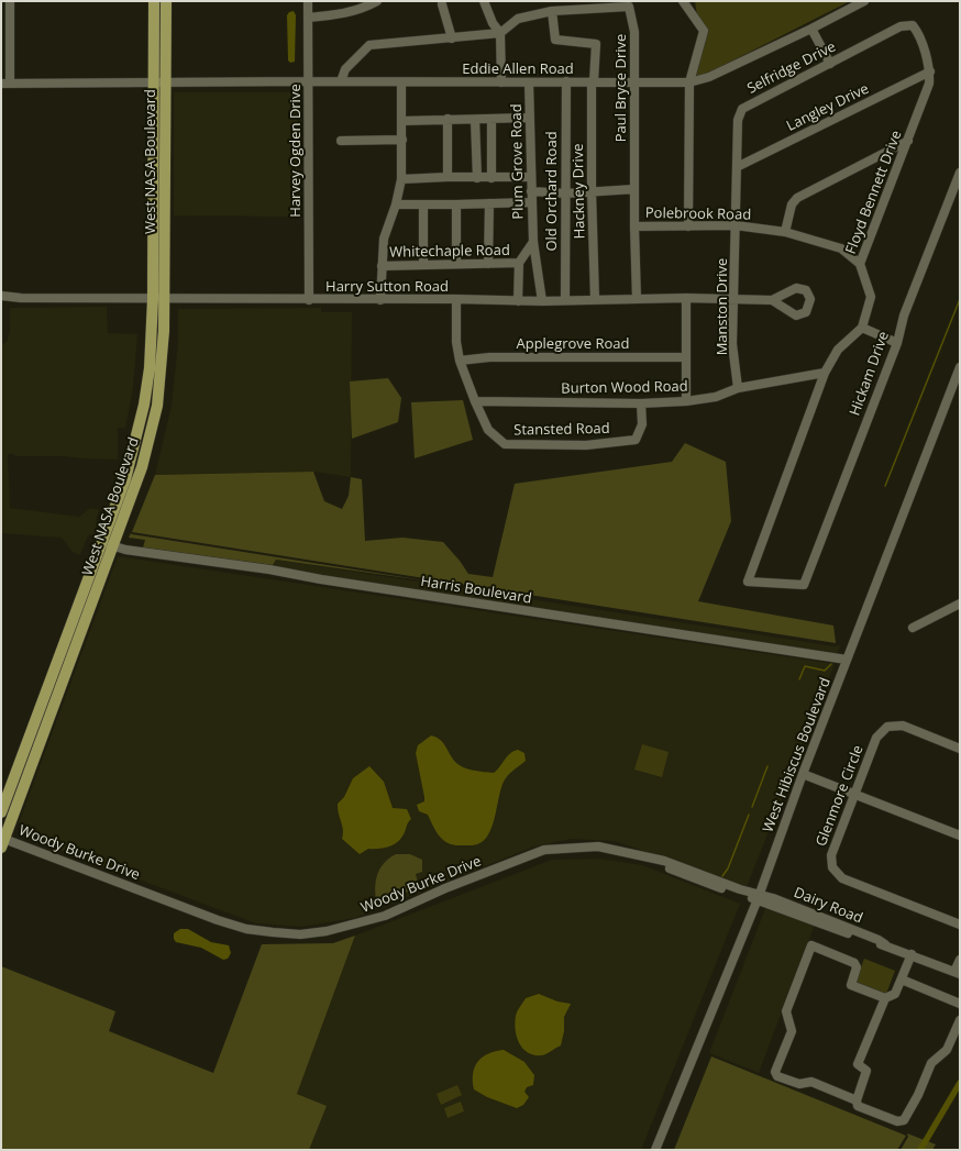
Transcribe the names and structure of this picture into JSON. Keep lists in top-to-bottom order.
{
  "streets": {
    "main road": ["West NASA Boulevard"],
    "street": [
      "Selfridge Drive",
      "Eddie Allen Road",
      "Paul Bryce Drive",
      "Langley Drive",
      "Harvey Ogden Drive",
      "Plum Grove Road",
      "Old Orchard Road",
      "Hackney Drive",
      "Floyd Bennett Drive",
      "Polebrook Road",
      "Whitechaple Road",
      "Harry Sutton Road",
      "Manston Drive",
      "Applegrove Road",
      "Hickam Drive",
      "Burton Wood Road",
      "Stansted Road",
      "Harris Boulevard",
      "West Hibiscus Boulevard",
      "Glenmore Circle",
      "Woody Burke Drive",
      "Dairy Road"
    ]
  },
  "crossings": [
    ["Selfridge Drive", "Langley Drive"],
    ["Selfridge Drive", "Floyd Bennett Drive"],
    ["Selfridge Drive", "Polebrook Road"],
    ["Selfridge Drive", "Manston Drive"],
    ["Eddie Allen Road", "Paul Bryce Drive"],
    ["Eddie Allen Road", "Harvey Ogden Drive"],
    ["Eddie Allen Road", "West NASA Boulevard"],
    ["Eddie Allen Road", "Plum Grove Road"],
    ["Eddie Allen Road", "Old Orchard Road"],
    ["Eddie Allen Road", "Hackney Drive"],
    ["Paul Bryce Drive", "Hackney Drive"],
    ["Paul Bryce Drive", "Polebrook Road"],
    ["Paul Bryce Drive", "Harry Sutton Road"],
    ["Langley Drive", "Floyd Bennett Drive"],
    ["Harvey Ogden Drive", "Harry Sutton Road"],
    ["West NASA Boulevard", "Harry Sutton Road"],
    ["West NASA Boulevard", "Harris Boulevard"],
    ["West NASA Boulevard", "Woody Burke Drive"],
    ["Plum Grove Road", "Harry Sutton Road"],
    ["Old Orchard Road", "Harry Sutton Road"],
    ["Hackney Drive", "Harry Sutton Road"],
    ["Floyd Bennett Drive", "Polebrook Road"],
    ["Polebrook Road", "Manston Drive"],
    ["Harry Sutton Road", "Manston Drive"],
    ["Harry Sutton Road", "Stansted Road"],
    ["Manston Drive", "Burton Wood Road"],
    ["Applegrove Road", "Stansted Road"],
    ["Hickam Drive", "Burton Wood Road"],
    ["Burton Wood Road", "Stansted Road"],
    ["Harris Boulevard", "West Hibiscus Boulevard"],
    ["West Hibiscus Boulevard", "Woody Burke Drive"],
    ["West Hibiscus Boulevard", "Dairy Road"],
    ["Woody Burke Drive", "Dairy Road"]
  ]
}
